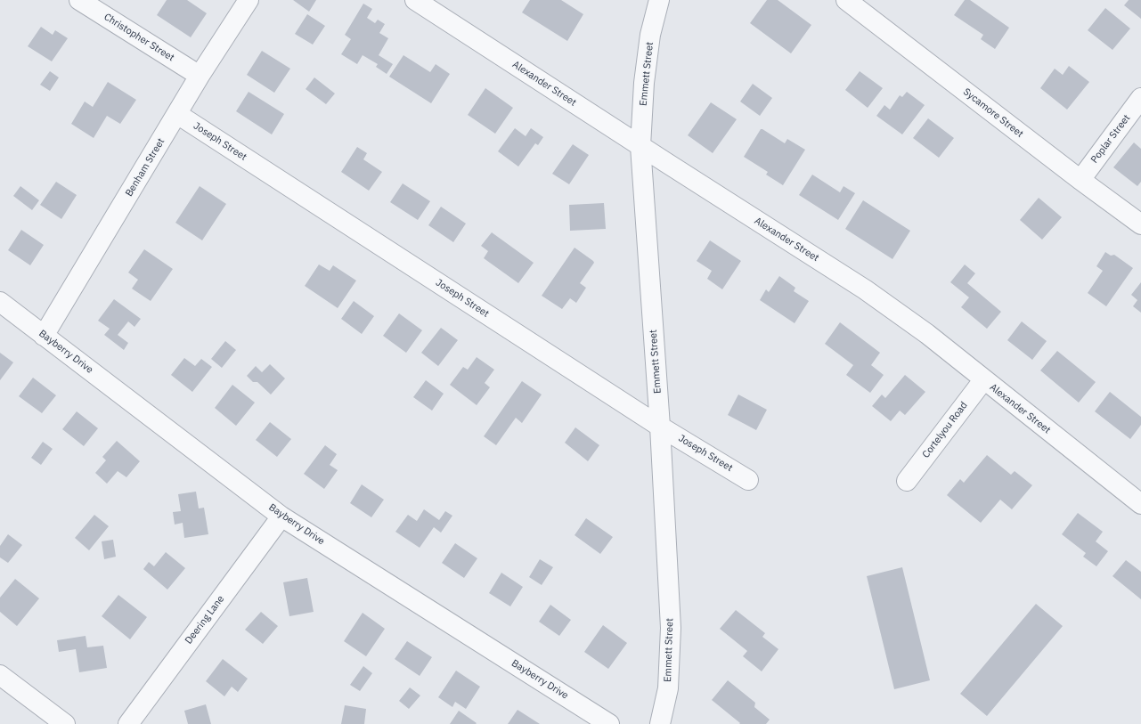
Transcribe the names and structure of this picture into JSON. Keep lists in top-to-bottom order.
{
  "streets": {
    "street": [
      "Christopher Street",
      "Emmett Street",
      "Alexander Street",
      "Sycamore Street",
      "Poplar Street",
      "Joseph Street",
      "Benham Street",
      "Bayberry Drive",
      "Cortelyou Road",
      "Deering Lane"
    ]
  },
  "crossings": [
    ["Christopher Street", "Benham Street"],
    ["Emmett Street", "Alexander Street"],
    ["Emmett Street", "Joseph Street"],
    ["Alexander Street", "Cortelyou Road"],
    ["Sycamore Street", "Poplar Street"],
    ["Joseph Street", "Benham Street"],
    ["Benham Street", "Bayberry Drive"],
    ["Bayberry Drive", "Deering Lane"]
  ]
}
